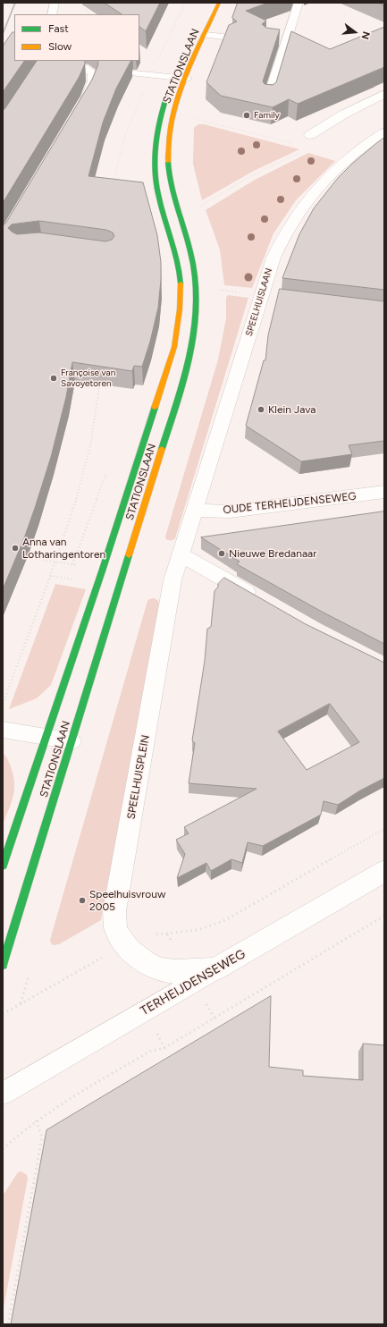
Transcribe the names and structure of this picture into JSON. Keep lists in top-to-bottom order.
{
  "streets": {
    "main road": ["STATIONSLAAN"],
    "street": [
      "SPEELHUISLAAN",
      "OUDE TERHEIJDENSEWEG",
      "SPEELHUISPLEIN",
      "TERHEIJDENSEWEG"
    ]
  },
  "crossings": [
    ["SPEELHUISLAAN", "OUDE TERHEIJDENSEWEG"],
    ["SPEELHUISLAAN", "SPEELHUISPLEIN"],
    ["OUDE TERHEIJDENSEWEG", "SPEELHUISPLEIN"],
    ["SPEELHUISPLEIN", "TERHEIJDENSEWEG"]
  ],
  "places": [
    "Family",
    "Françoise van Savoyetoren",
    "Klein Java",
    "Anna van Lotharingentoren",
    "Nieuwe Bredanaar",
    "Speelhuisvrouw 2005"
  ],
  "legend": ["Fast", "Slow"],
  "north": "right"
}
